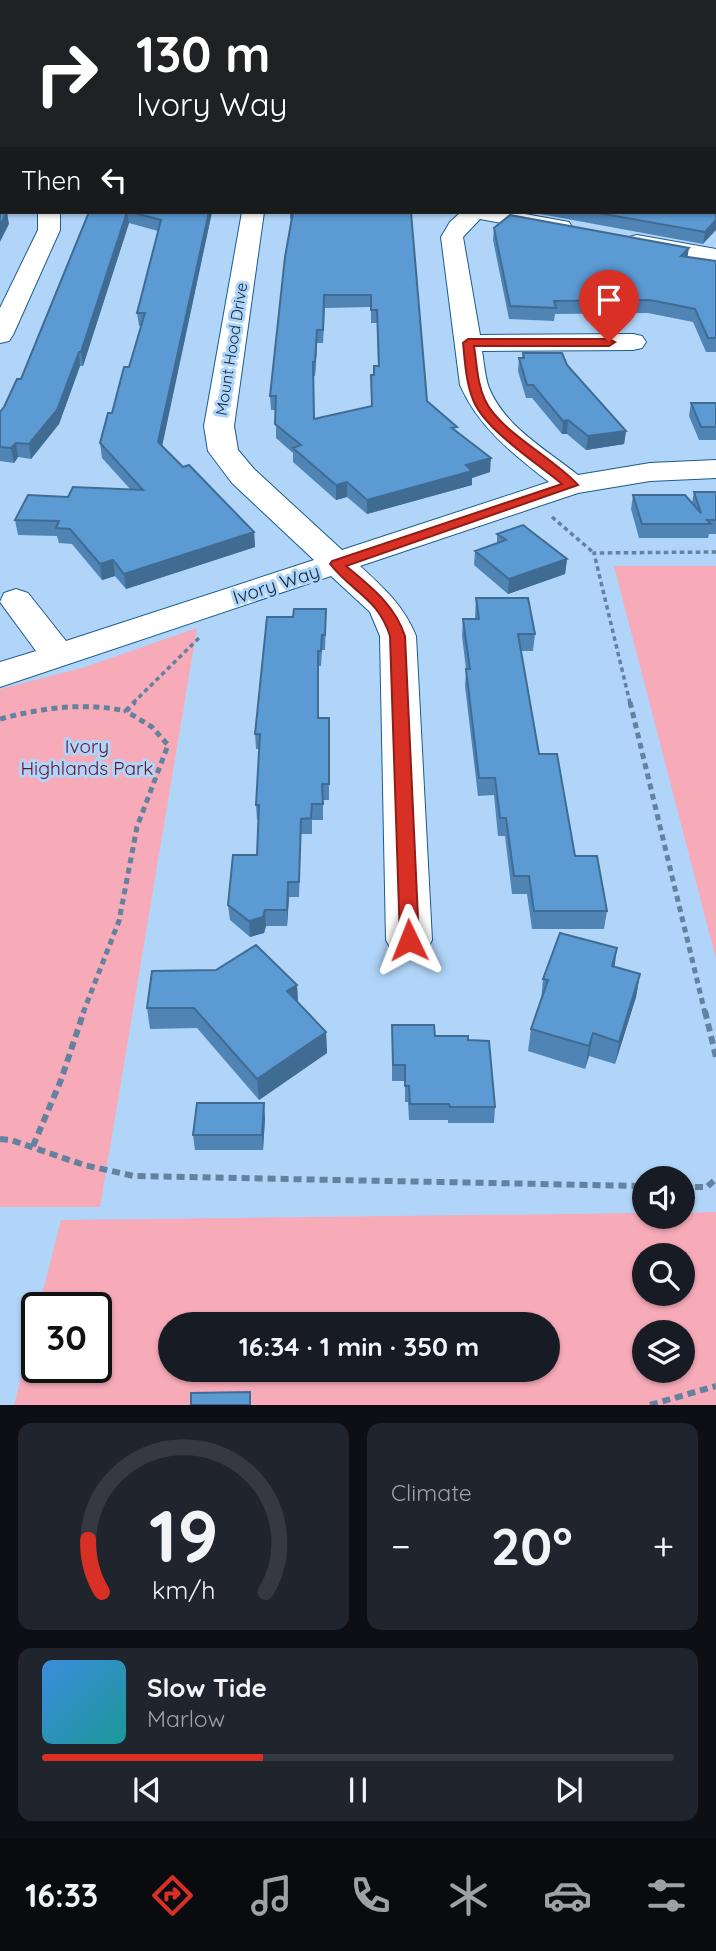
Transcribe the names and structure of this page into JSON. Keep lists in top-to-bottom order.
{
  "streets": {
    "street": ["Mount Hood Drive", "Ivory Way"]
  },
  "crossings": [
    ["Mount Hood Drive", "Ivory Way"]
  ],
  "parks": ["Ivory Highlands Park"],
  "page": {
    "turn": ["130 m", "Ivory Way"],
    "then": "Then",
    "limit": "30",
    "trip": "16:34 · 1 min · 350 m",
    "tile": "Climate",
    "heat": ["−", "20°", "+"],
    "song": ["Slow Tide", "Marlow"],
    "tabs": "16:33",
    "gauge": ["19", "km/h"]
  }
}
